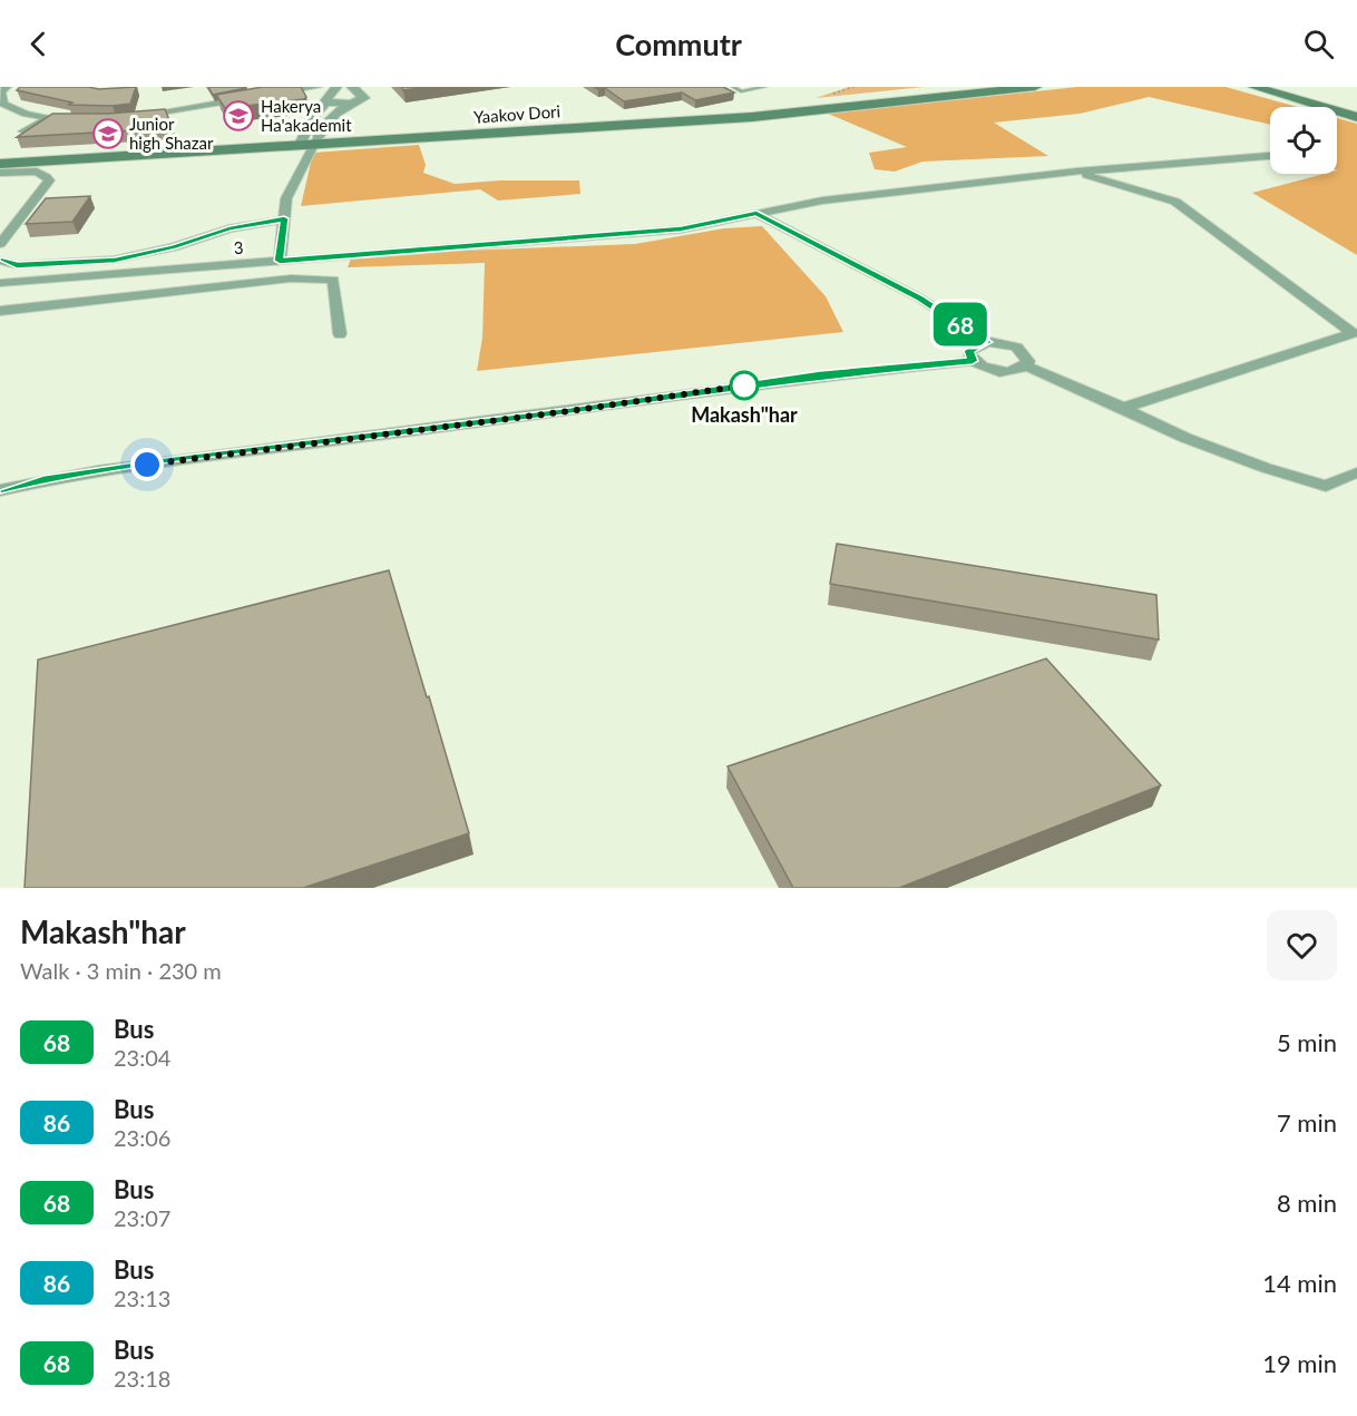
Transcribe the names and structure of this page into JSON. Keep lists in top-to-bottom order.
{
  "streets": {
    "main road": ["Yaakov Dori"],
    "street": ["3"]
  },
  "places": {
    "school or university": ["Hakerya Ha'akademit", "Junior high Shazar"],
    "other": ["Makash\"har"]
  },
  "lines": ["bus line 68"],
  "page": {
    "header": "Commutr",
    "on_map": "68",
    "heading": ["Makash\"har", "Walk · 3 min · 230 m"],
    "list": [
      {
        "mark": "68",
        "name": "Bus",
        "note": "23:04",
        "value": "5 min"
      },
      {
        "mark": "86",
        "name": "Bus",
        "note": "23:06",
        "value": "7 min"
      },
      {
        "mark": "68",
        "name": "Bus",
        "note": "23:07",
        "value": "8 min"
      },
      {
        "mark": "86",
        "name": "Bus",
        "note": "23:13",
        "value": "14 min"
      },
      {
        "mark": "68",
        "name": "Bus",
        "note": "23:18",
        "value": "19 min"
      }
    ]
  }
}
